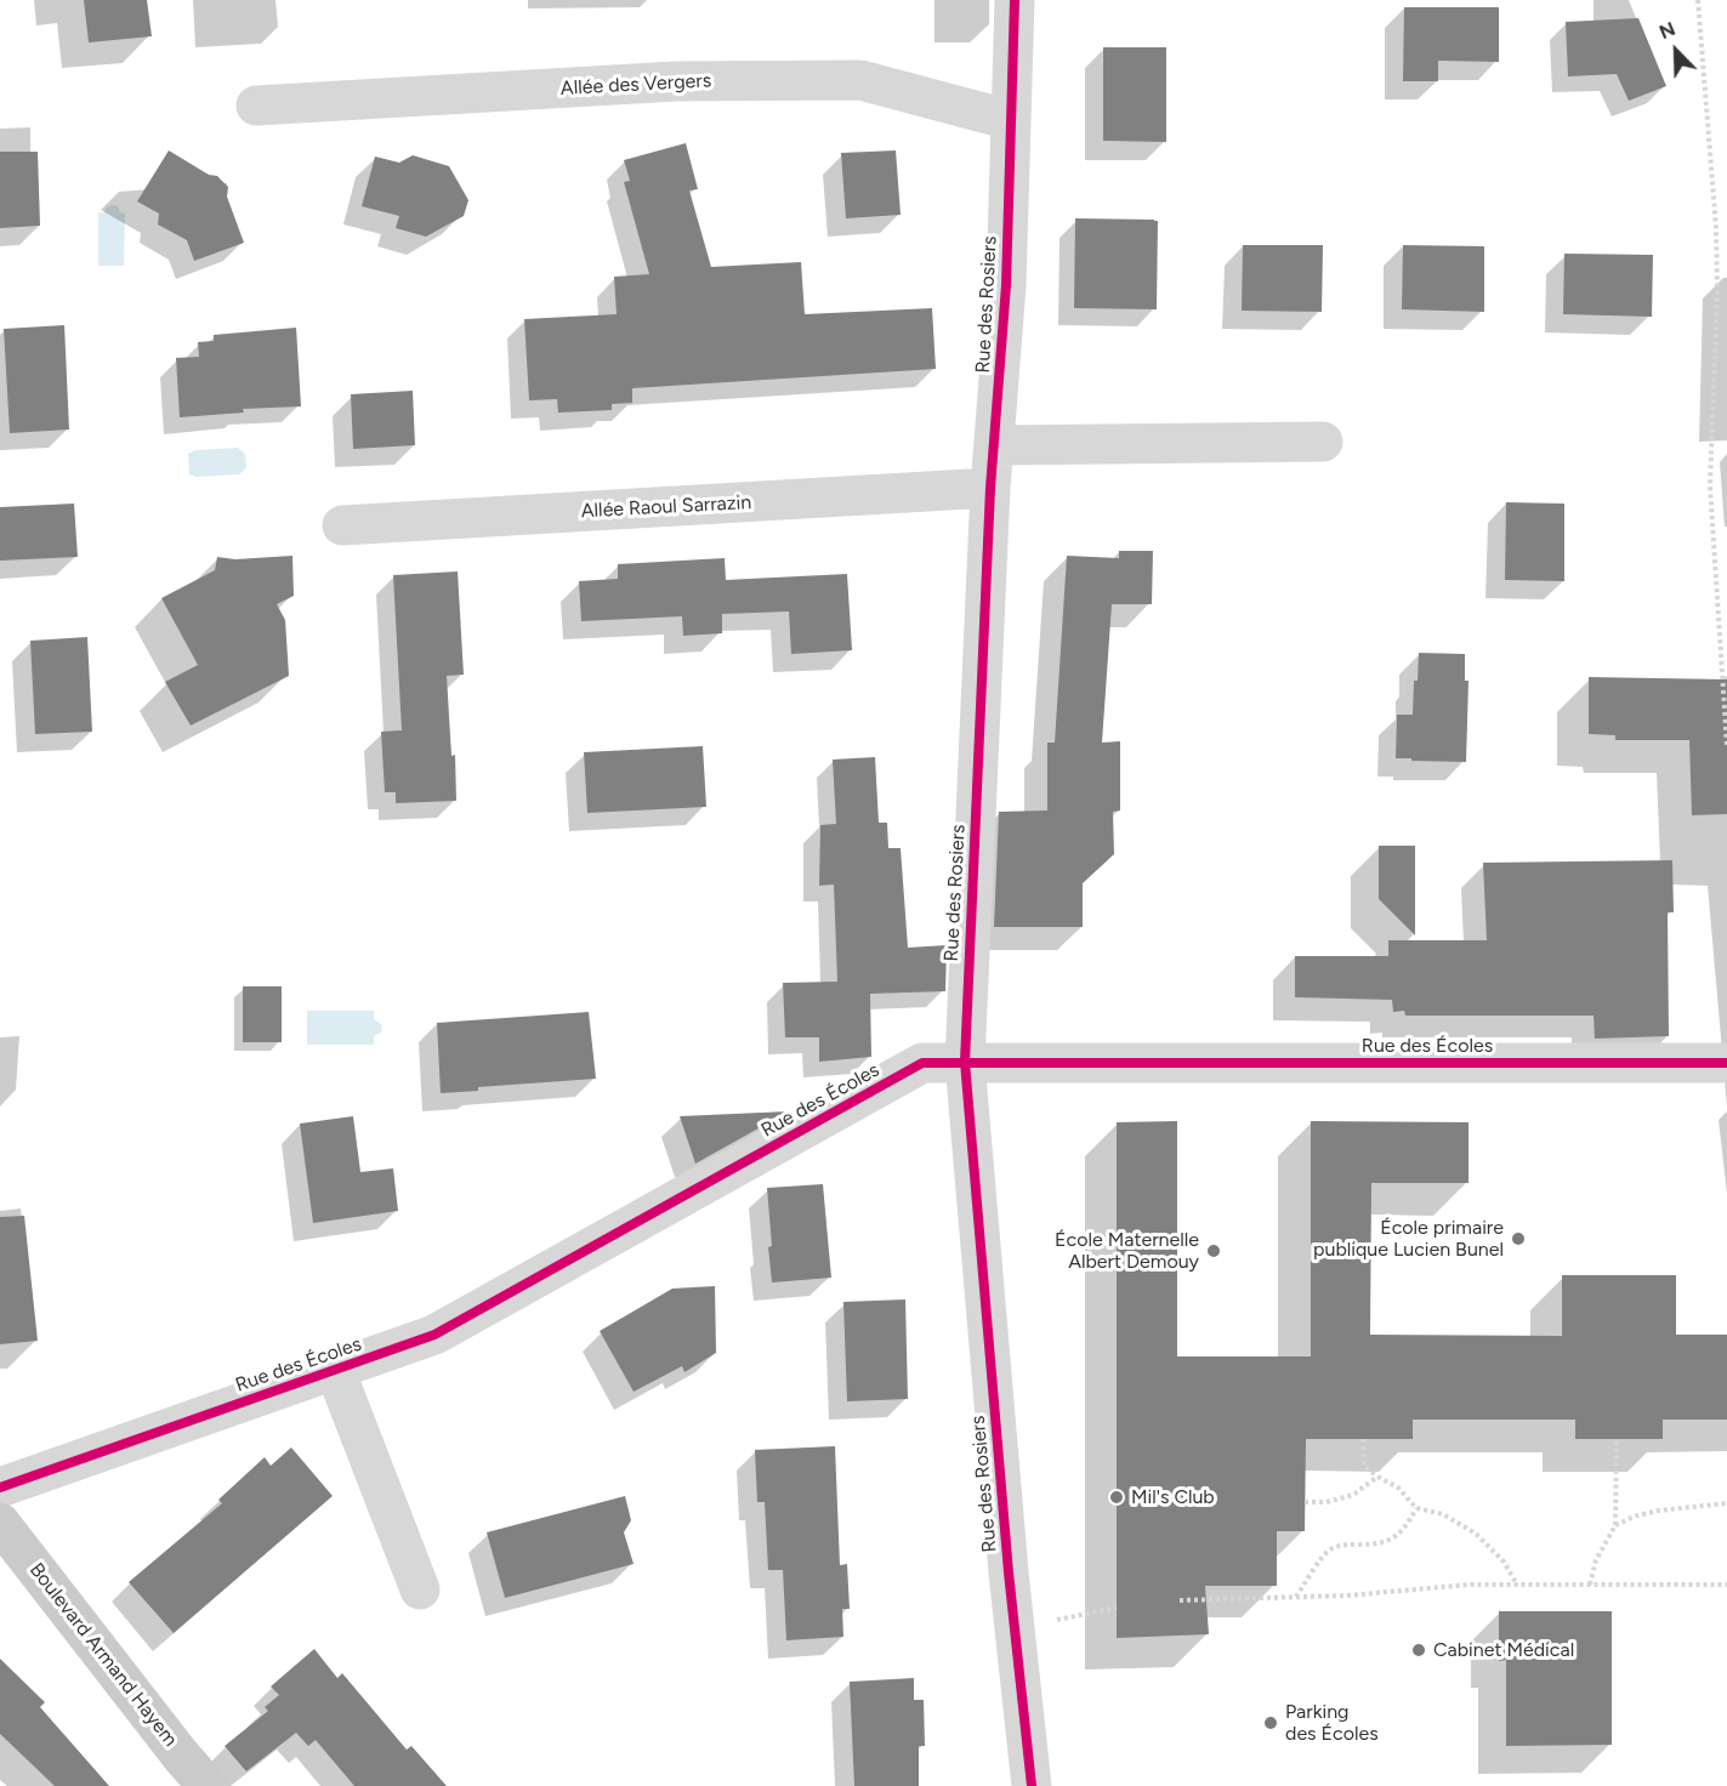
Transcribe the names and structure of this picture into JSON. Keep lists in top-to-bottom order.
{
  "streets": {
    "main road": ["Boulevard Armand Hayem"],
    "street": [
      "Allée des Vergers",
      "Rue des Rosiers",
      "Allée Raoul Sarrazin",
      "Rue des Écoles"
    ]
  },
  "crossings": [
    ["Allée des Vergers", "Rue des Rosiers"],
    ["Rue des Rosiers", "Allée Raoul Sarrazin"],
    ["Rue des Rosiers", "Rue des Écoles"]
  ],
  "places": [
    "École primaire publique Lucien Bunel",
    "École Maternelle Albert Demouy",
    "Mil's Club",
    "Cabinet Médical",
    "Parking des Écoles"
  ],
  "north": "top left"
}
